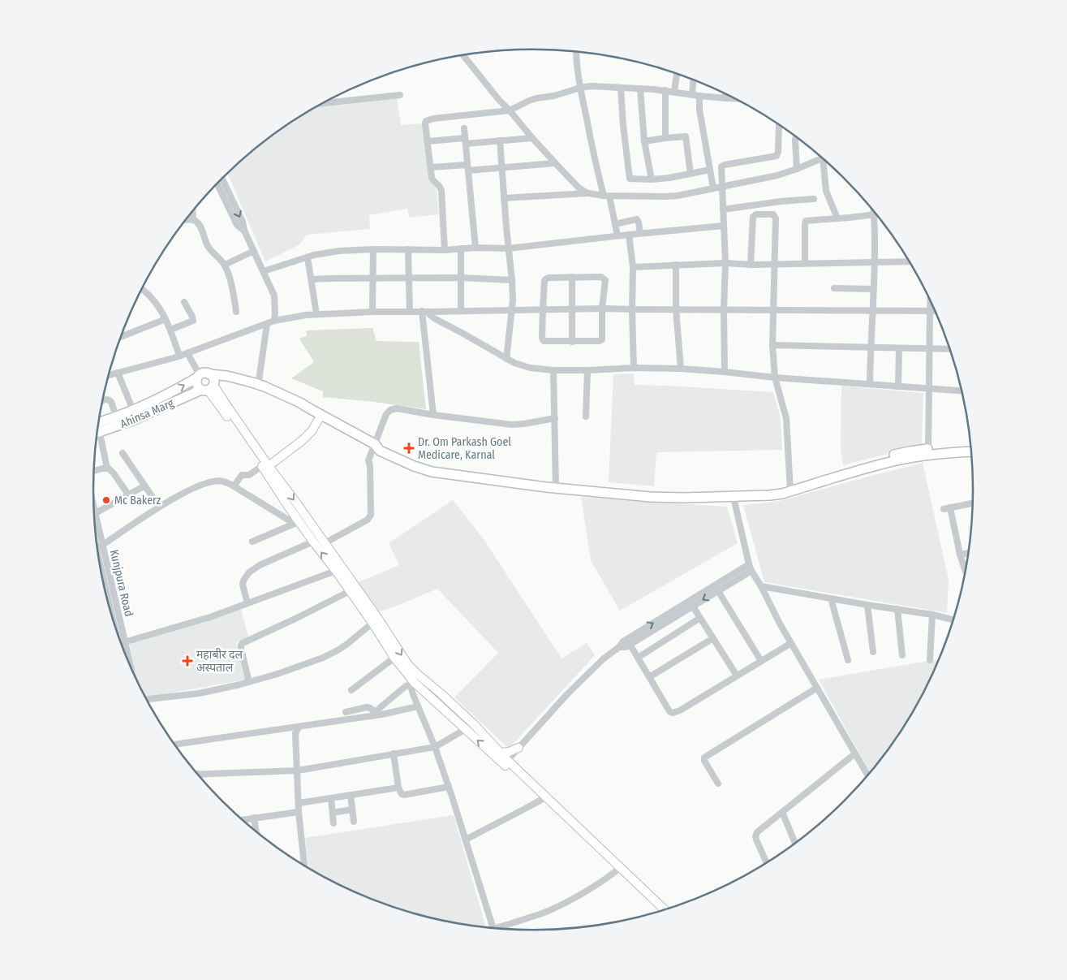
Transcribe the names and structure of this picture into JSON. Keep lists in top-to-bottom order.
{
  "streets": {
    "highway": ["Ahinsa Marg"],
    "street": ["Kunjpura Road"]
  },
  "places": {
    "health": ["Dr. Om Parkash Goel Medicare, Karnal", "महाबीर दल अस्पताल"],
    "other": ["Mc Bakerz"]
  }
}
